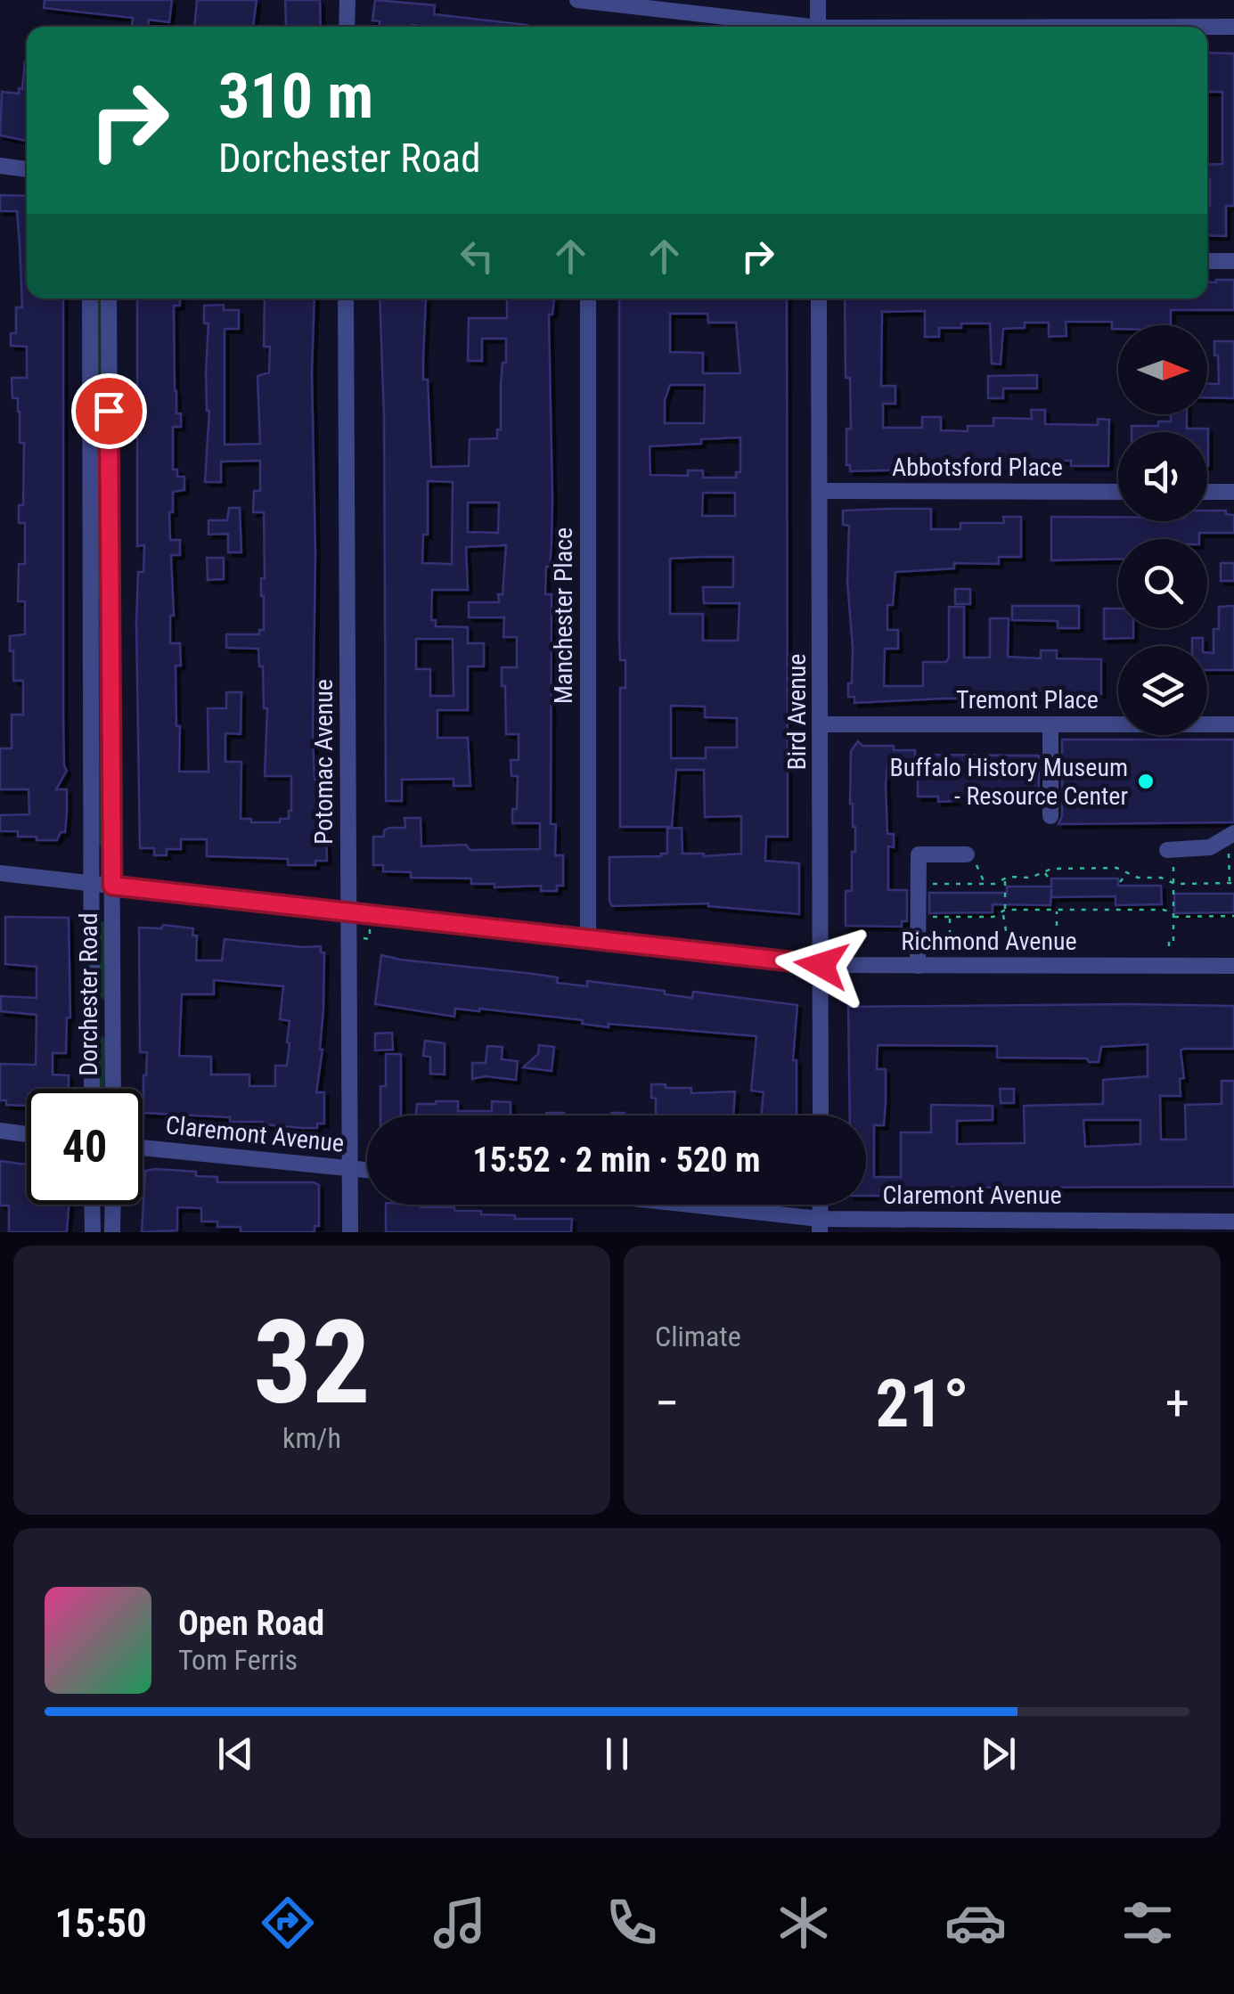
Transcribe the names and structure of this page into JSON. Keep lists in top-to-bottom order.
{
  "streets": {
    "street": [
      "Abbotsford Place",
      "Manchester Place",
      "Tremont Place",
      "Bird Avenue",
      "Potomac Avenue",
      "Richmond Avenue",
      "Dorchester Road",
      "Claremont Avenue"
    ]
  },
  "crossings": [
    ["Abbotsford Place", "Bird Avenue"],
    ["Manchester Place", "Richmond Avenue"],
    ["Tremont Place", "Bird Avenue"],
    ["Bird Avenue", "Richmond Avenue"],
    ["Potomac Avenue", "Richmond Avenue"],
    ["Potomac Avenue", "Claremont Avenue"],
    ["Richmond Avenue", "Dorchester Road"]
  ],
  "places": ["Buffalo History Museum - Resource Center"],
  "north": "right",
  "page": {
    "turn": ["310 m", "Dorchester Road"],
    "limit": "40",
    "trip": "15:52 · 2 min · 520 m",
    "tile": [
      ["32", "km/h"],
      "Climate"
    ],
    "heat": ["−", "21°", "+"],
    "song": ["Open Road", "Tom Ferris"],
    "tabs": "15:50"
  }
}
